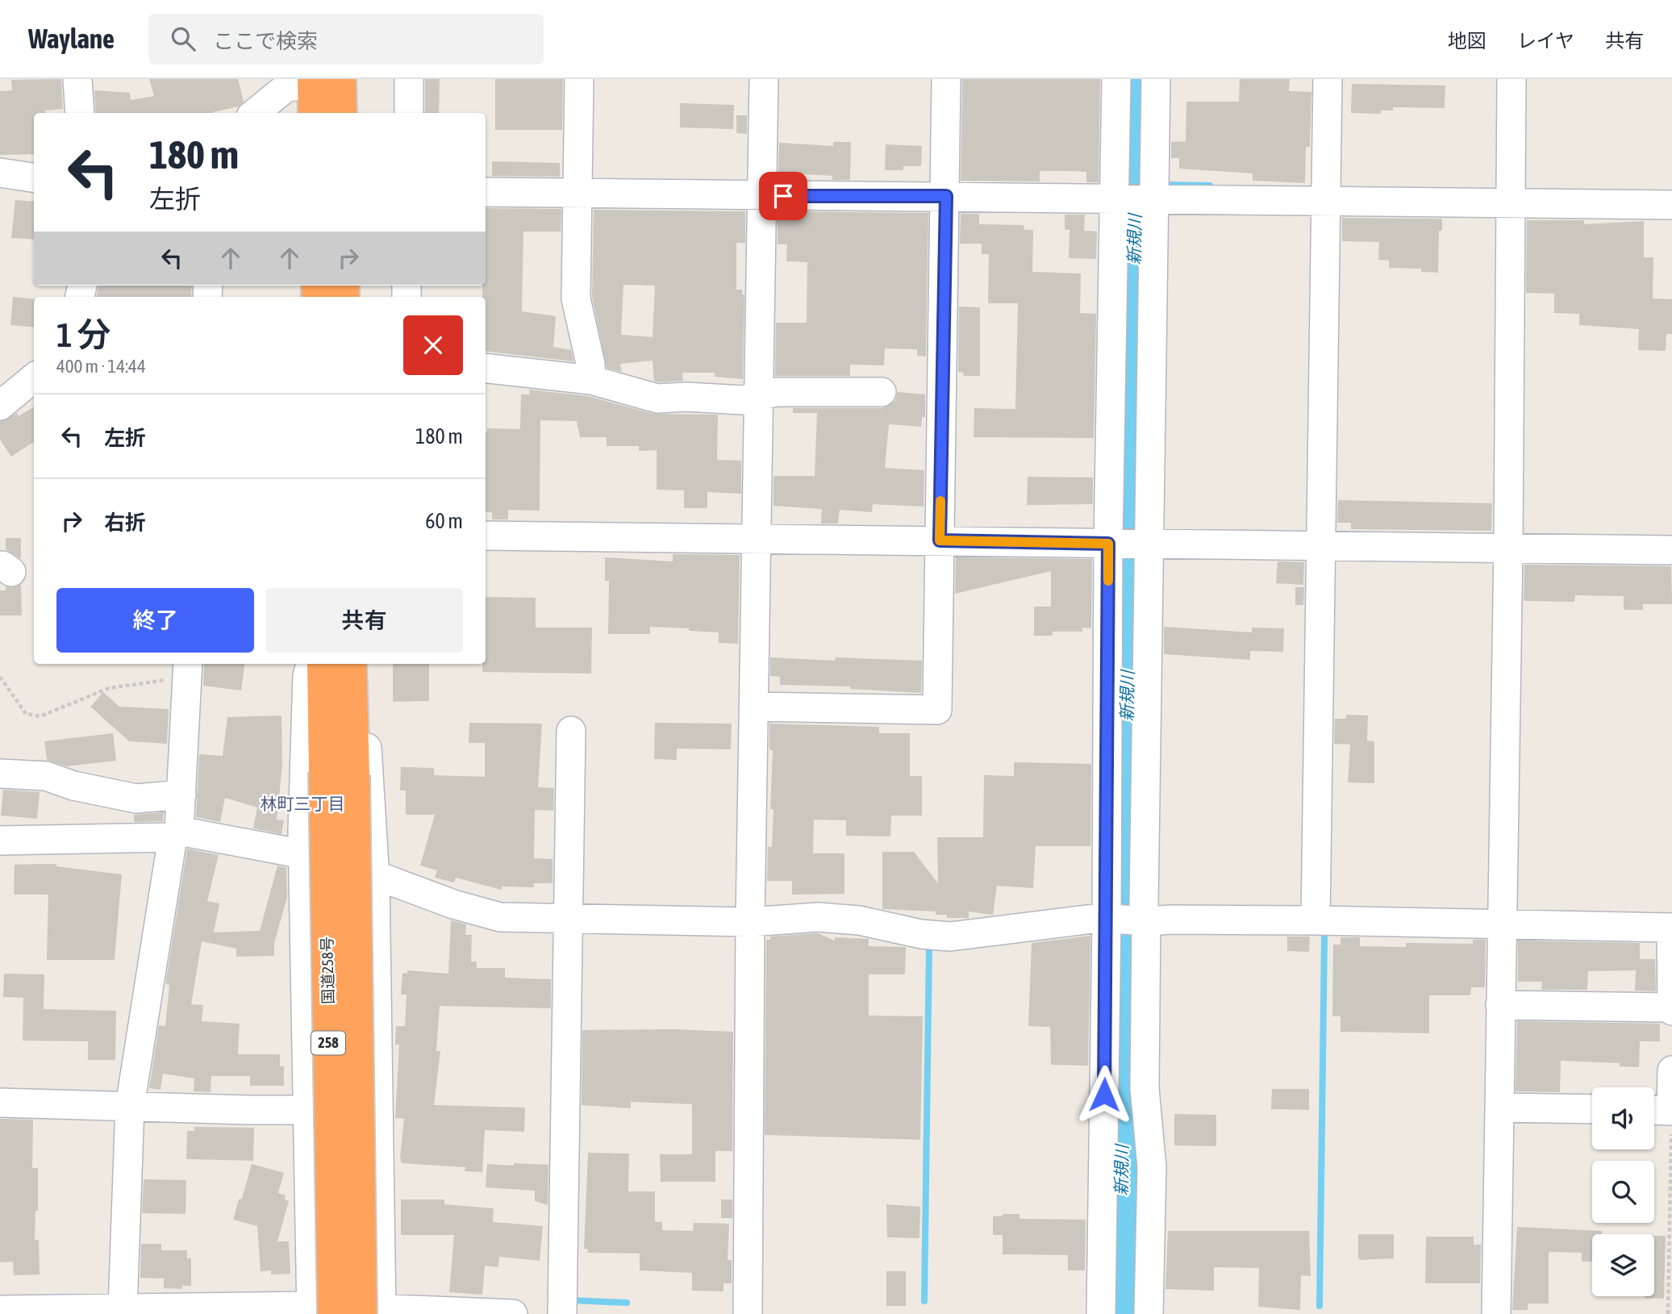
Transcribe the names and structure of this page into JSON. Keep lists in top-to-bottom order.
{
  "streets": {
    "highway": ["国道258号", "258"]
  },
  "districts": ["林町三丁目"],
  "water": ["新規川"],
  "page": {
    "header": "Waylane",
    "search": "ここで検索",
    "nav": ["地図", "レイヤ", "共有"],
    "turn": ["180 m", "左折"],
    "heading": ["1 分", "400 m · 14:44"],
    "list": [
      {
        "name": "左折",
        "value": "180 m"
      },
      {
        "name": "右折",
        "value": "60 m"
      }
    ],
    "buttons": ["終了", "共有"]
  }
}
